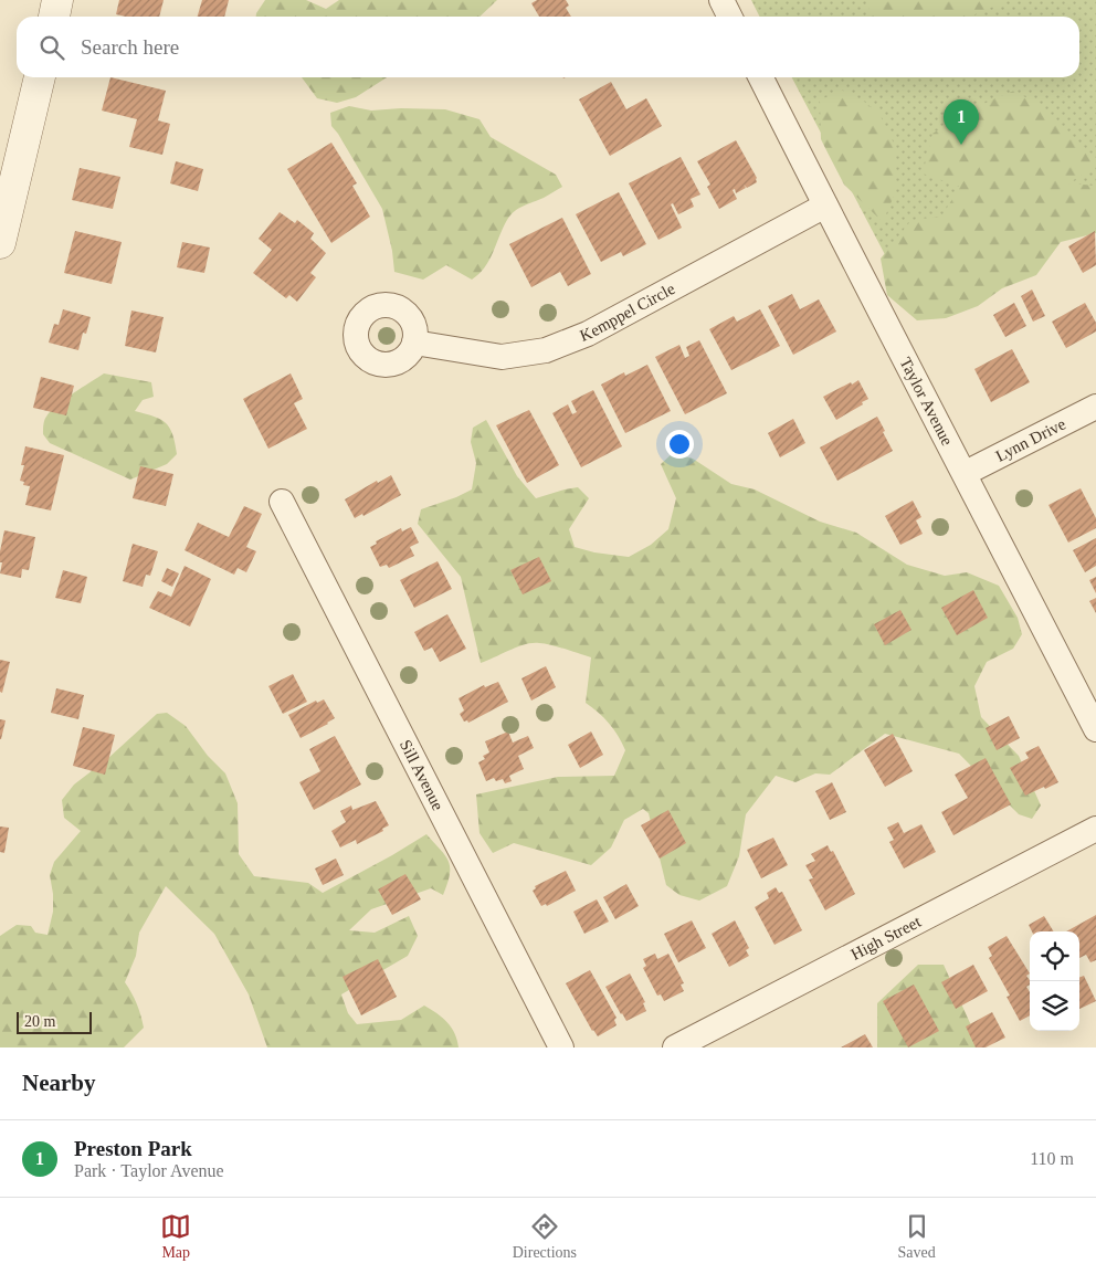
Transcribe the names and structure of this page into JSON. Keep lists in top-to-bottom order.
{
  "streets": {
    "street": [
      "Kemppel Circle",
      "Taylor Avenue",
      "Lynn Drive",
      "Sill Avenue",
      "High Street"
    ]
  },
  "crossings": [
    ["Kemppel Circle", "Taylor Avenue"],
    ["Taylor Avenue", "Lynn Drive"]
  ],
  "scale_bar": "20 m",
  "page": {
    "search": "Search here",
    "pins": "1",
    "scale": "20 m",
    "heading": "Nearby",
    "list": [
      {
        "mark": "1",
        "name": "Preston Park",
        "note": "Park · Taylor Avenue",
        "value": "110 m"
      }
    ],
    "nav": ["Map", "Directions", "Saved"]
  }
}
